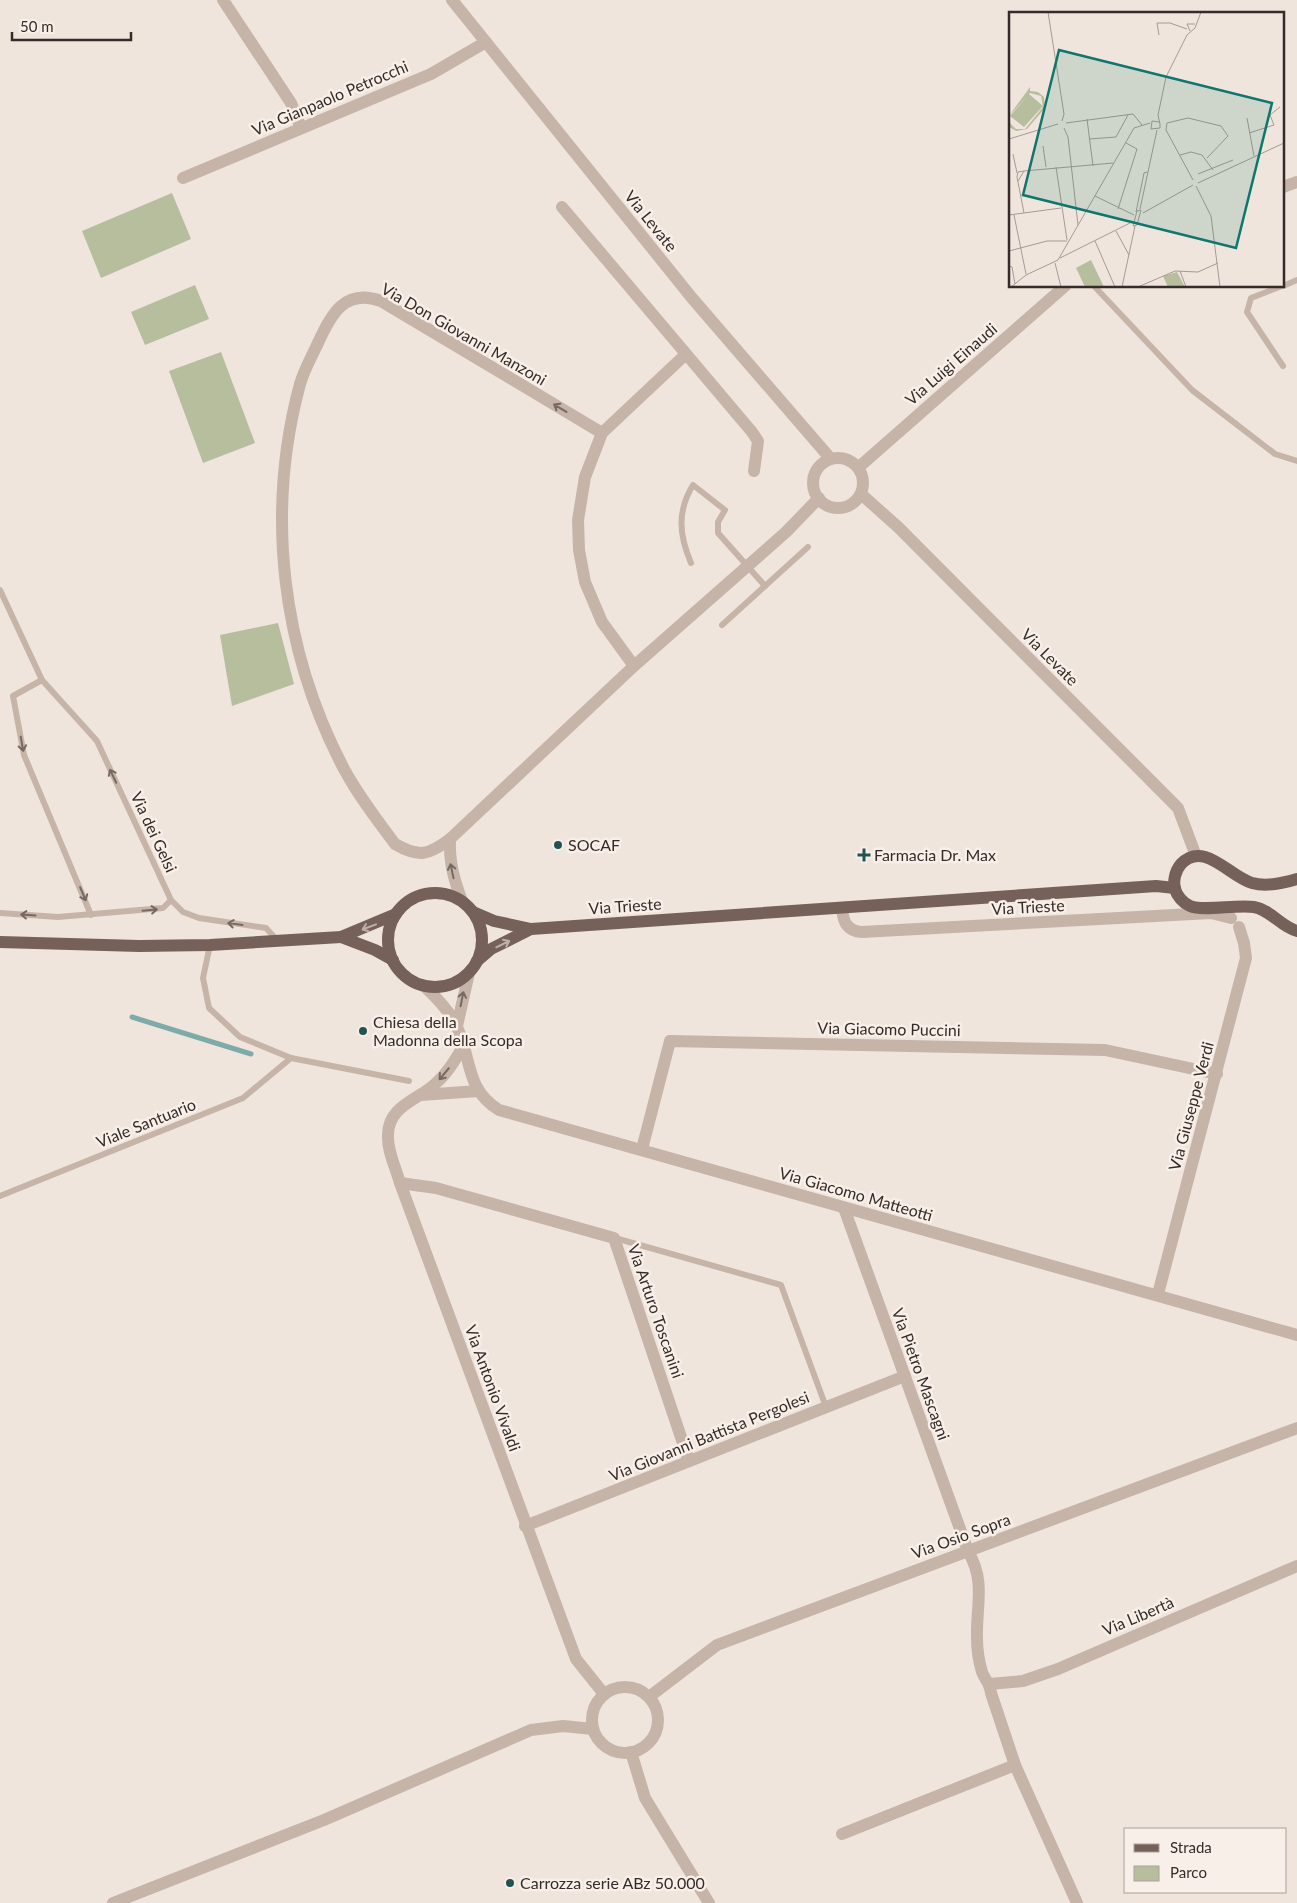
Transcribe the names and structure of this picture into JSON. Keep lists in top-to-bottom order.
{
  "streets": {
    "main road": ["Via Trieste"],
    "street": [
      "Via Gianpaolo Petrocchi",
      "Via Levate",
      "Via Don Giovanni Manzoni",
      "Via Luigi Einaudi",
      "Via Giacomo Puccini",
      "Via Giuseppe Verdi",
      "Via Giacomo Matteotti",
      "Via Arturo Toscanini",
      "Via Pietro Mascagni",
      "Via Antonio Vivaldi",
      "Via Giovanni Battista Pergolesi",
      "Via Osio Sopra",
      "Via Libertà"
    ],
    "lane": ["Via dei Gelsi", "Viale Santuario"]
  },
  "crossings": [
    ["Via Gianpaolo Petrocchi", "Via Levate"],
    ["Via Levate", "Via Don Giovanni Manzoni"],
    ["Via Levate", "Via Luigi Einaudi"],
    ["Via Don Giovanni Manzoni", "Via Luigi Einaudi"],
    ["Via Trieste", "Via Giuseppe Verdi"],
    ["Via Giacomo Puccini", "Via Giuseppe Verdi"],
    ["Via Giacomo Puccini", "Via Giacomo Matteotti"],
    ["Via Giuseppe Verdi", "Via Giacomo Matteotti"],
    ["Via Giacomo Matteotti", "Via Pietro Mascagni"],
    ["Via Giacomo Matteotti", "Via Antonio Vivaldi"],
    ["Via Arturo Toscanini", "Via Antonio Vivaldi"],
    ["Via Arturo Toscanini", "Via Giovanni Battista Pergolesi"],
    ["Via Pietro Mascagni", "Via Giovanni Battista Pergolesi"],
    ["Via Pietro Mascagni", "Via Osio Sopra"],
    ["Via Pietro Mascagni", "Via Libertà"],
    ["Via Antonio Vivaldi", "Via Giovanni Battista Pergolesi"],
    ["Via Antonio Vivaldi", "Via Osio Sopra"]
  ],
  "one_way": ["Via dei Gelsi"],
  "places": {
    "other": ["SOCAF", "Chiesa della Madonna della Scopa", "Carrozza serie ABz 50.000"],
    "health": ["Farmacia Dr. Max"]
  },
  "legend": ["Strada", "Parco"],
  "scale_bar": "50 m"
}
